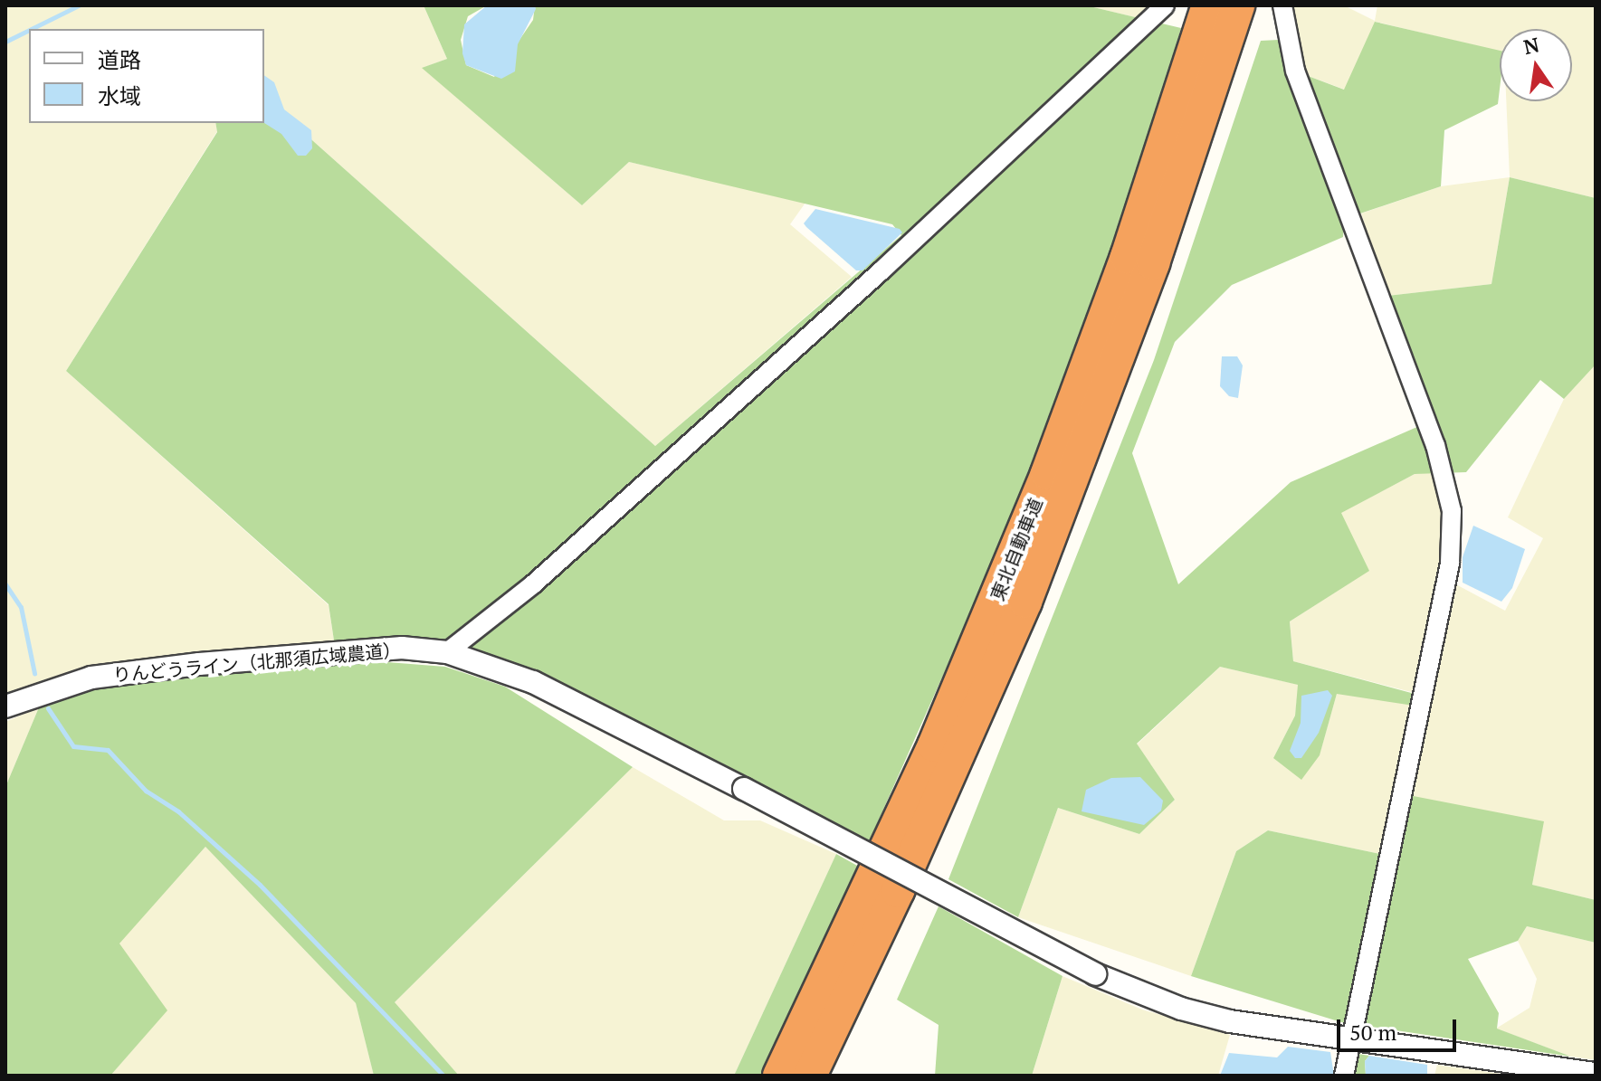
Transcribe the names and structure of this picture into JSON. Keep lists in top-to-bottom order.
{
  "streets": {
    "highway": ["東北自動車道"],
    "street": ["りんどうライン（北那須広域農道）"]
  },
  "legend": ["道路", "水域"],
  "scale_bar": "50 m",
  "north": "top"
}
